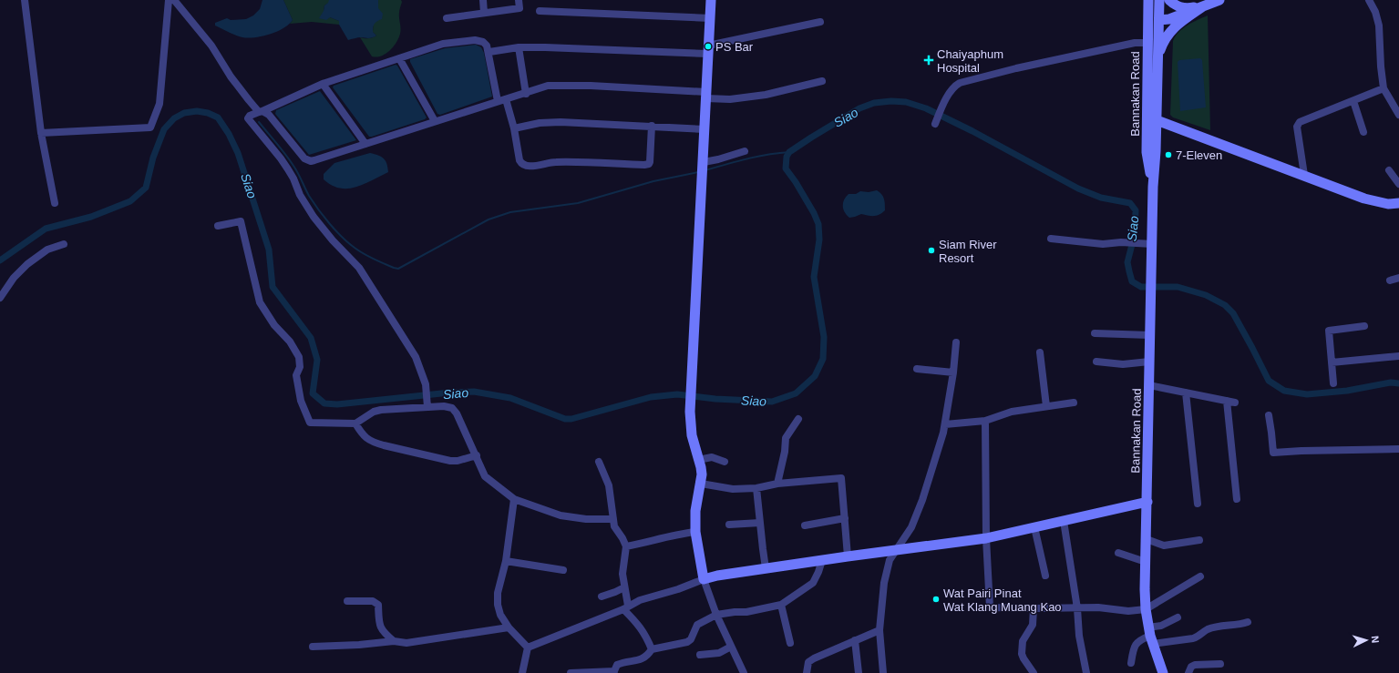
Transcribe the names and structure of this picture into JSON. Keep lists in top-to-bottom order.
{
  "streets": {
    "street": ["Bannakan Road"]
  },
  "water": ["Siao"],
  "places": {
    "other": [
      "PS Bar",
      "7-Eleven",
      "Siam River Resort",
      "Wat Pairi Pinat Wat Klang Muang Kao"
    ],
    "health": ["Chaiyaphum Hospital"]
  },
  "north": "right"
}
